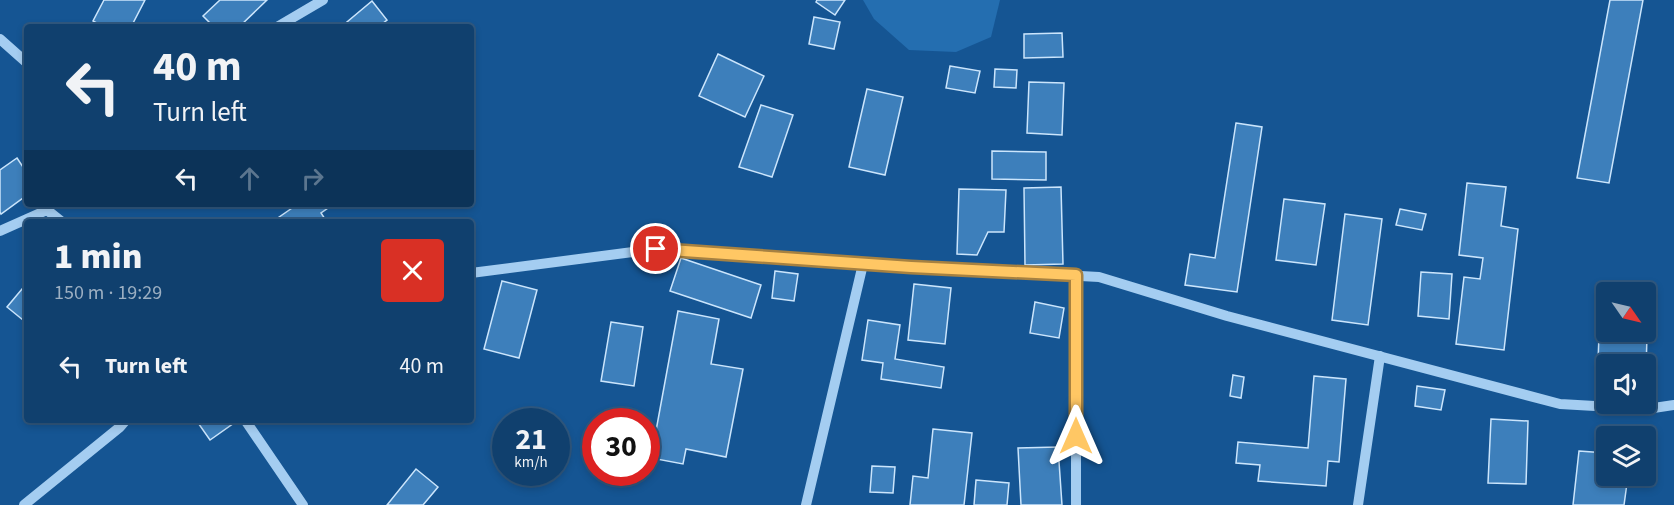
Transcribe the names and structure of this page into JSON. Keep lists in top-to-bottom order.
{
  "north": "bottom right",
  "page": {
    "turn": ["40 m", "Turn left"],
    "heading": ["1 min", "150 m · 19:29"],
    "list": [
      {
        "name": "Turn left",
        "value": "40 m"
      }
    ],
    "speed": "21 km/h",
    "limit": "30"
  }
}
